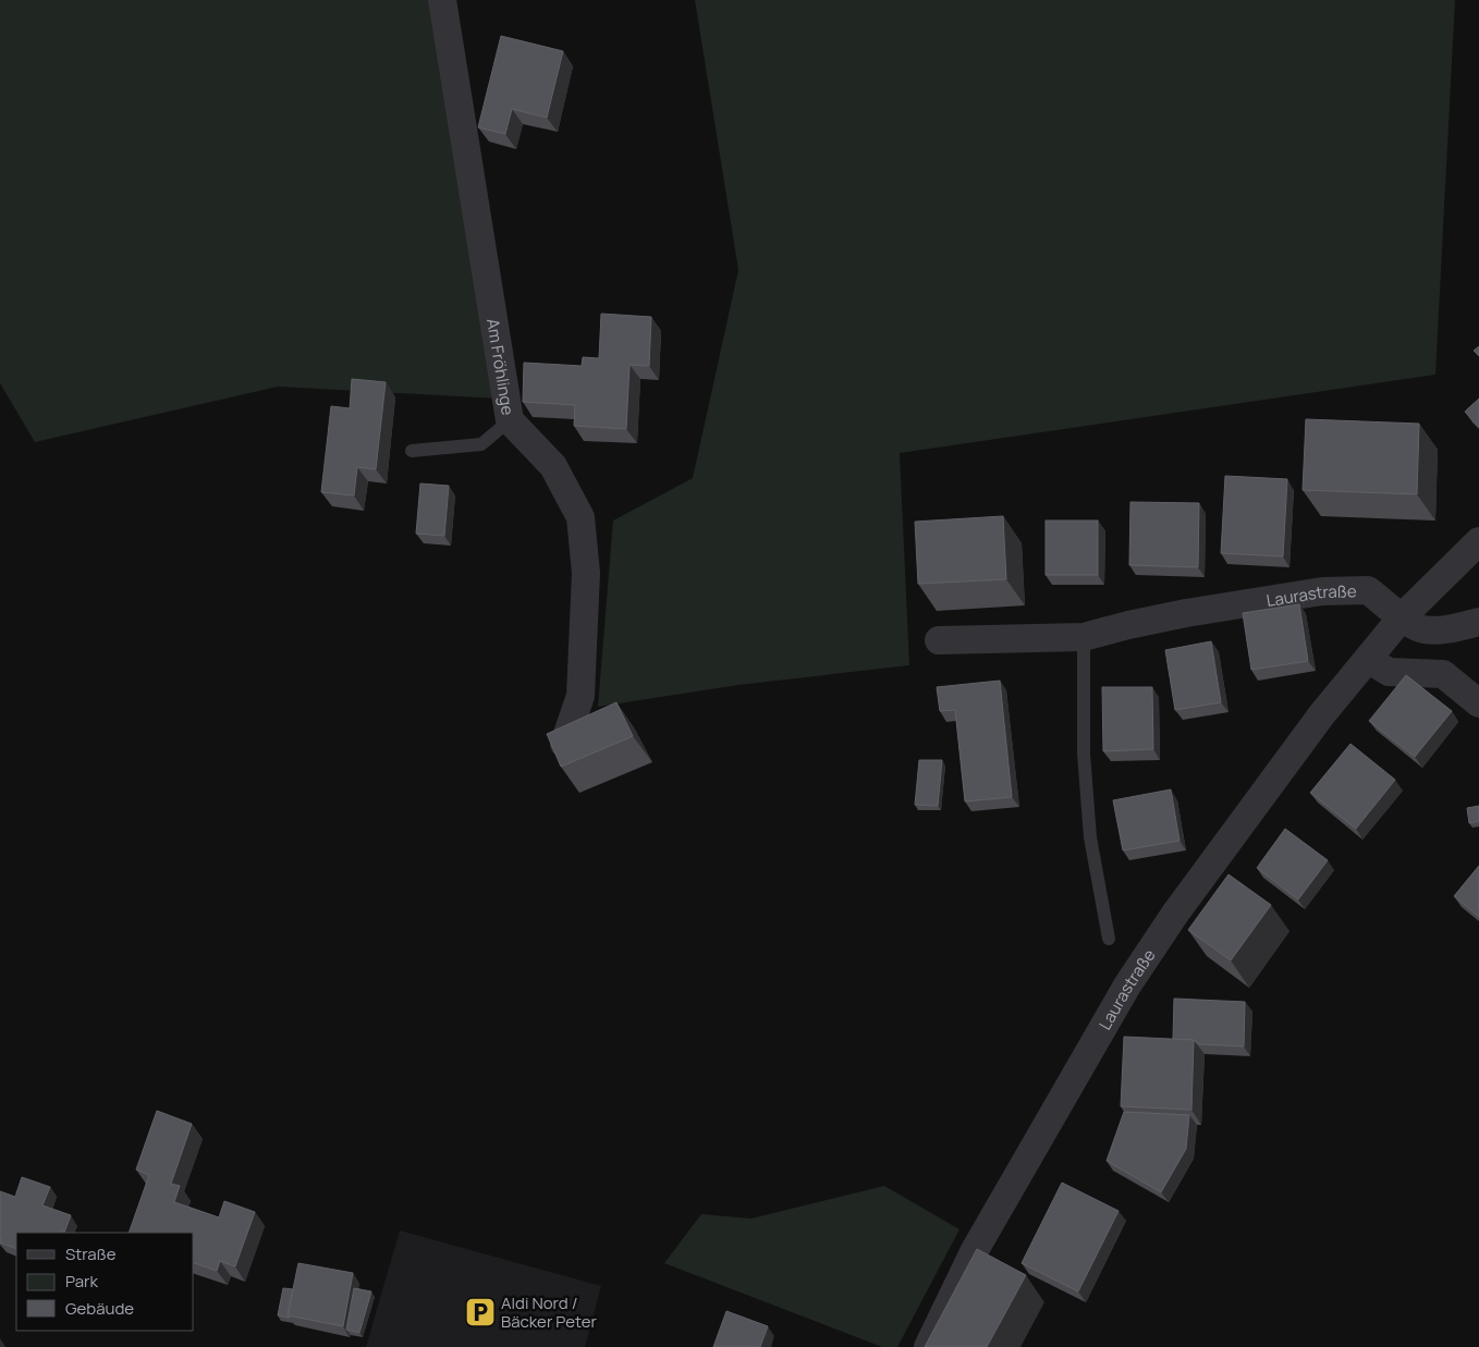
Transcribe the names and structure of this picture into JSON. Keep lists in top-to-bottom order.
{
  "streets": {
    "street": ["Am Fröhlinge", "Laurastraße"]
  },
  "places": {
    "parking": ["Aldi Nord / Bäcker Peter"]
  },
  "legend": ["Straße", "Park", "Gebäude"]
}
